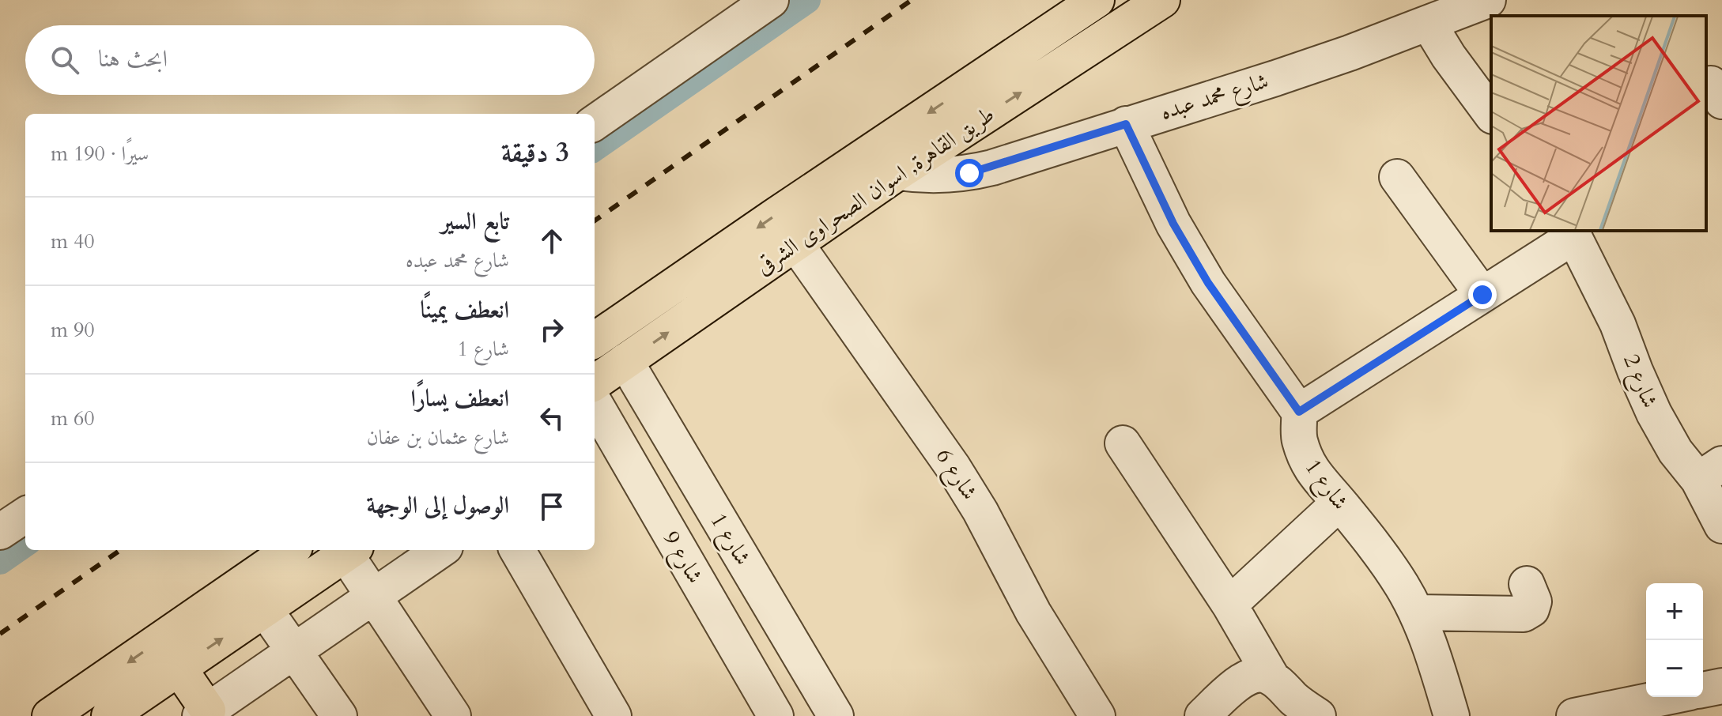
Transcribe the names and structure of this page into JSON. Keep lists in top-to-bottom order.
{
  "streets": {
    "highway": ["طريق القاهرة, اسوان الصحراوى الشرقى"],
    "street": [
      "شارع محمد عبده",
      "شارع 2",
      "شارع 6",
      "شارع 1",
      "شارع 9"
    ]
  },
  "crossings": [
    ["شارع محمد عبده", "طريق القاهرة, اسوان الصحراوى الشرقى"],
    ["طريق القاهرة, اسوان الصحراوى الشرقى", "شارع 6"],
    ["طريق القاهرة, اسوان الصحراوى الشرقى", "شارع 1"]
  ],
  "page": {
    "search": "ابحث هنا",
    "heading": ["3 دقيقة", "سيرًا · 190 m"],
    "list": [
      ["تابع السير", "شارع محمد عبده", "40 m"],
      ["انعطف يمينًا", "شارع 1", "90 m"],
      ["انعطف يسارًا", "شارع عثمان بن عفان", "60 m"],
      "الوصول إلى الوجهة"
    ],
    "map_buttons": ["+", "−"]
  }
}
